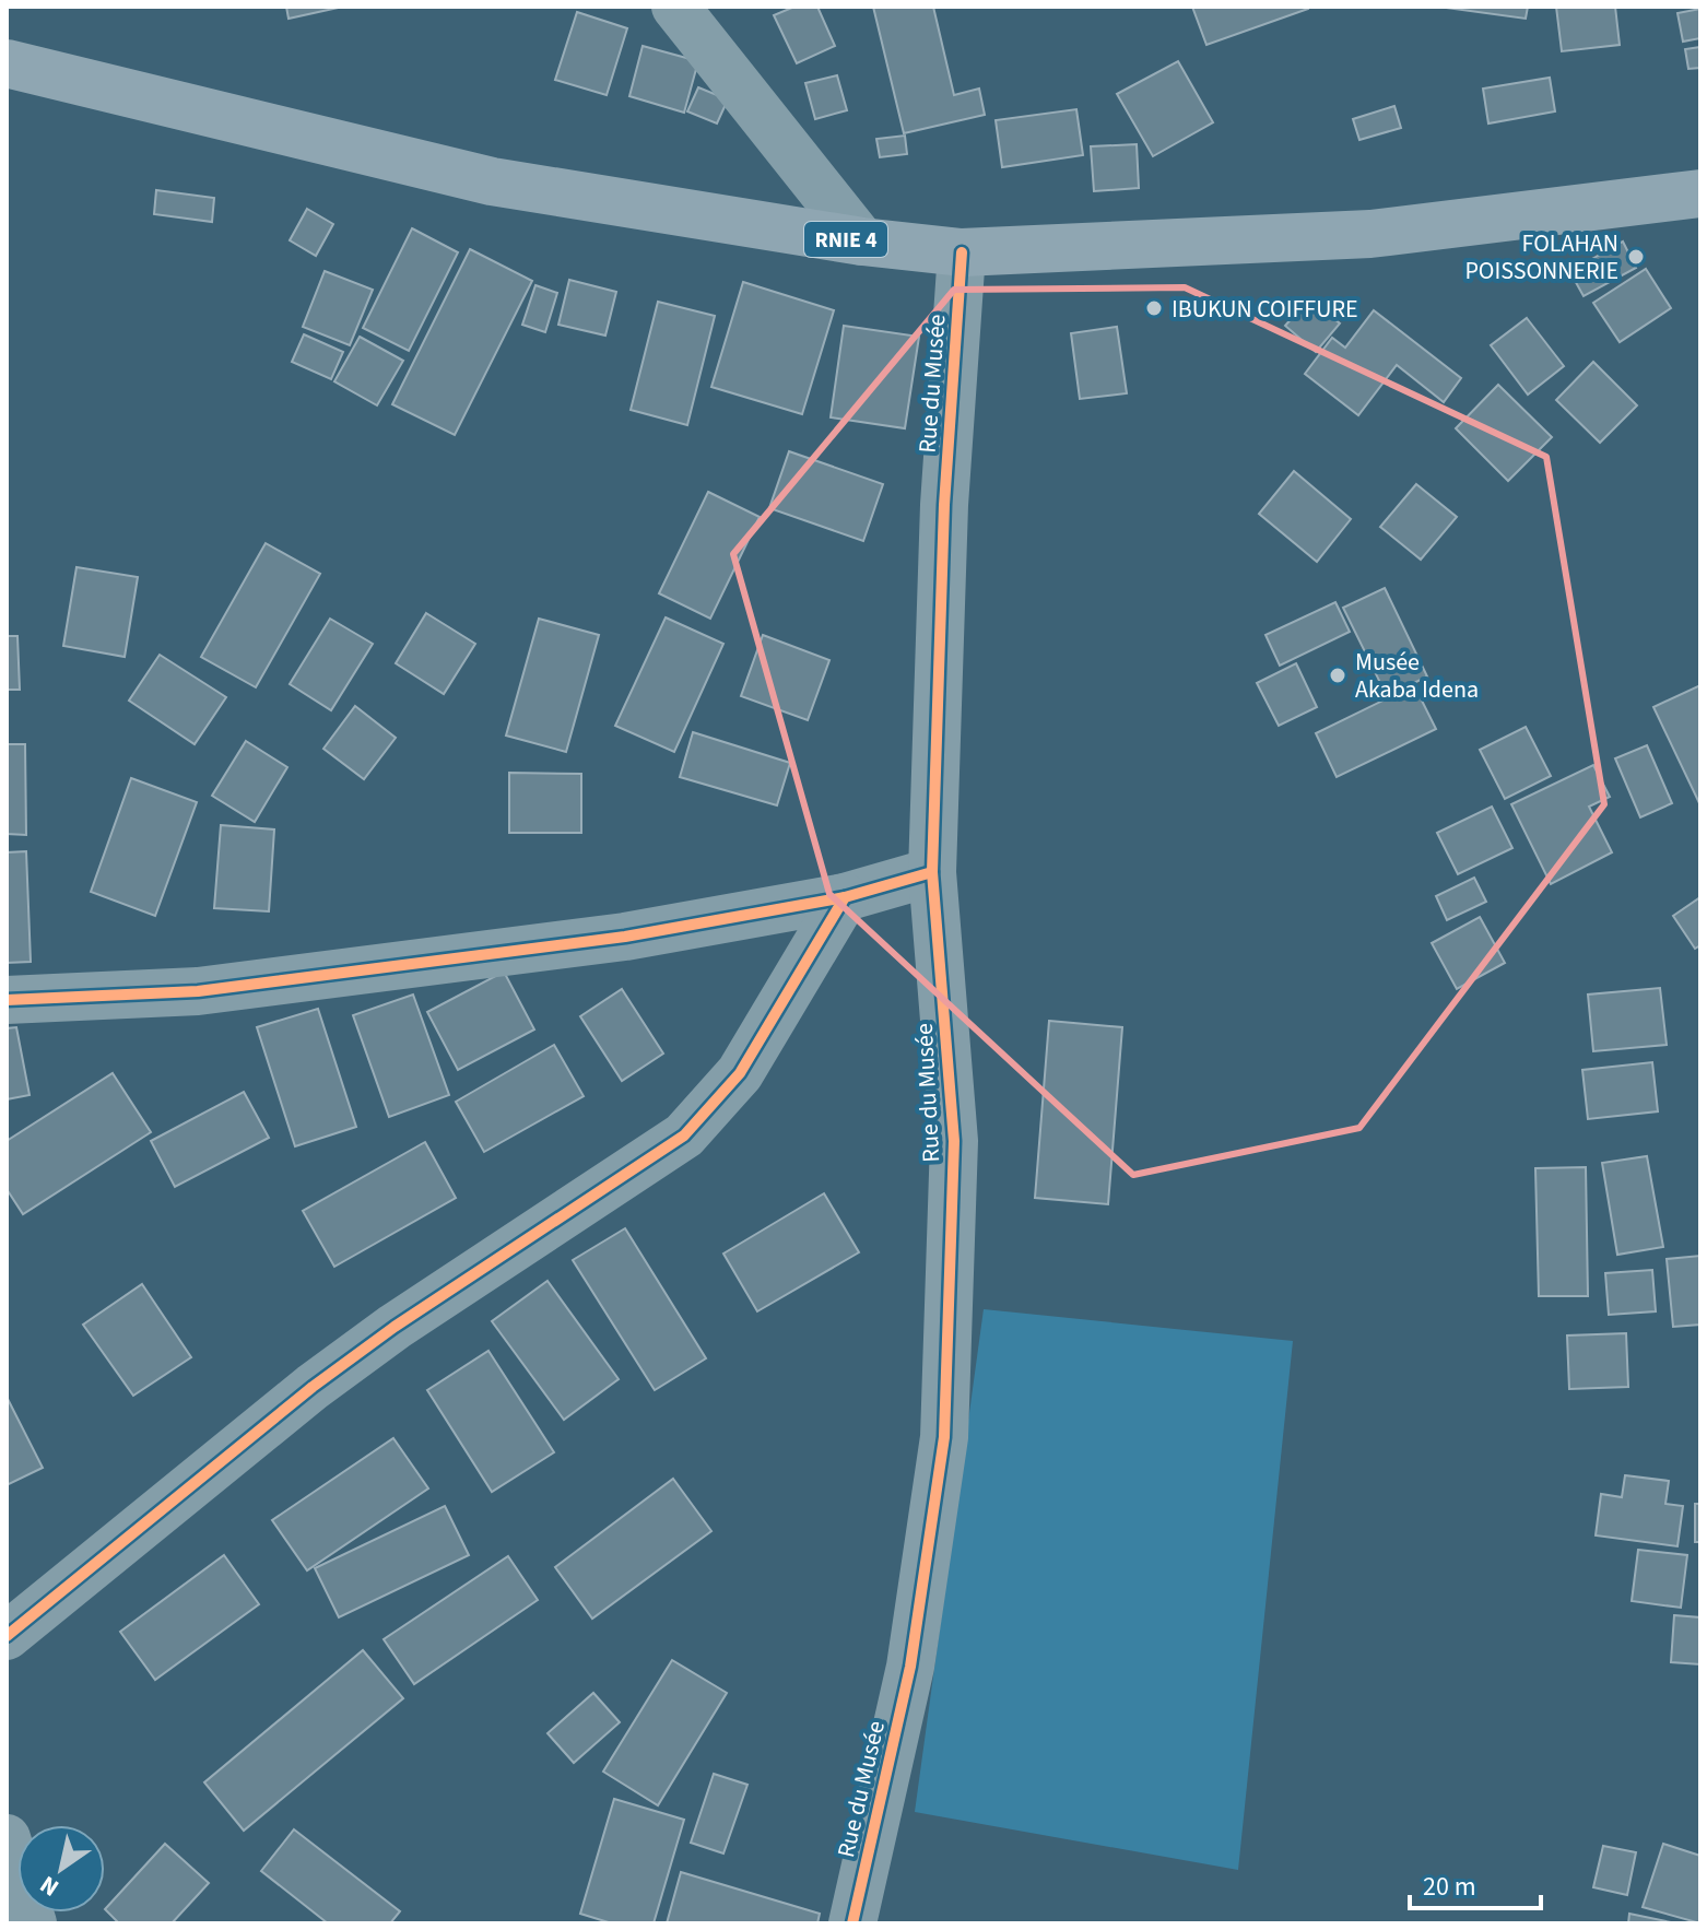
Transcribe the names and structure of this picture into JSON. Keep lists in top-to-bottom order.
{
  "streets": {
    "main road": ["RNIE 4"],
    "street": ["Rue du Musée"]
  },
  "crossings": [
    ["RNIE 4", "Rue du Musée"]
  ],
  "places": ["FOLAHAN POISSONNERIE", "IBUKUN COIFFURE", "Musée Akaba Idena"],
  "scale_bar": "20 m",
  "north": "bottom left"
}
